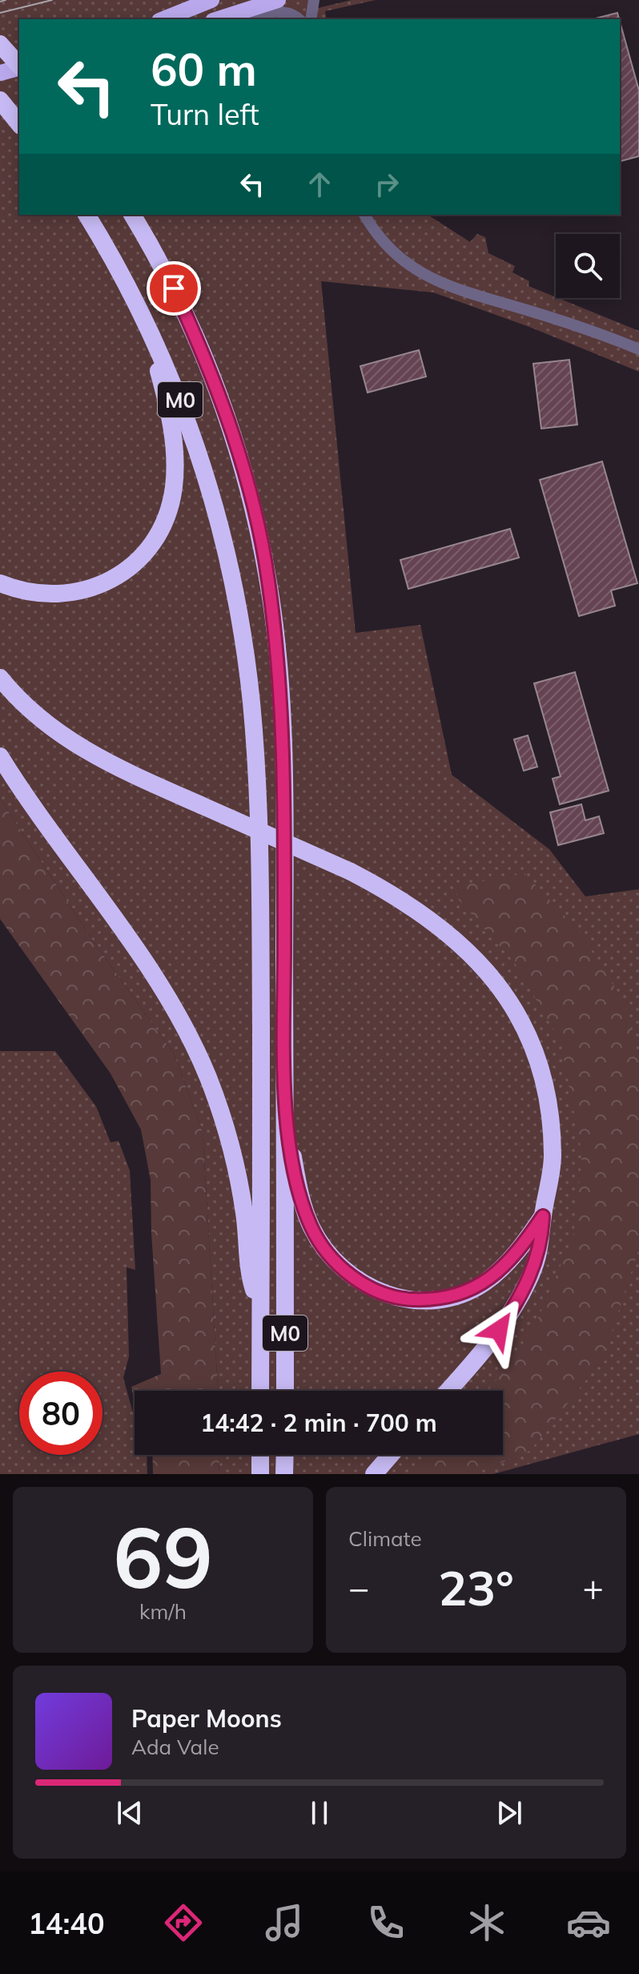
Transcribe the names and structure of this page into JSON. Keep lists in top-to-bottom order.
{
  "streets": {
    "highway": ["M0"]
  },
  "page": {
    "turn": ["60 m", "Turn left"],
    "limit": "80",
    "trip": "14:42 · 2 min · 700 m",
    "tile": [
      ["69", "km/h"],
      "Climate"
    ],
    "heat": ["−", "23°", "+"],
    "song": ["Paper Moons", "Ada Vale"],
    "tabs": "14:40"
  }
}
